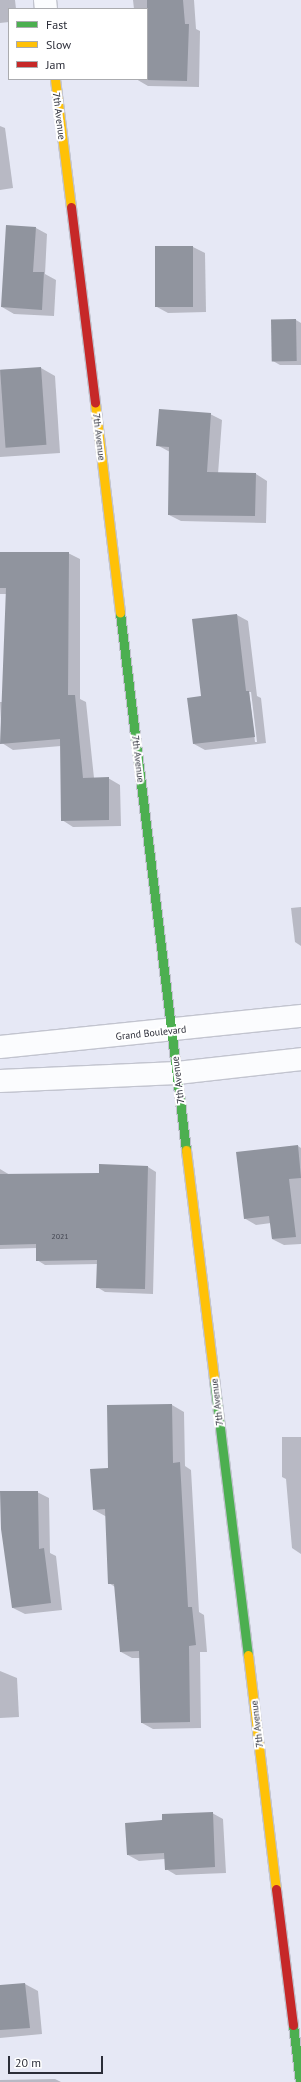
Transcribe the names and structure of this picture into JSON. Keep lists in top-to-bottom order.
{
  "streets": {
    "street": ["7th Avenue", "Grand Boulevard"]
  },
  "crossings": [
    ["7th Avenue", "Grand Boulevard"]
  ],
  "house_numbers": ["2021"],
  "legend": ["Fast", "Slow", "Jam"],
  "scale_bar": "20 m"
}
